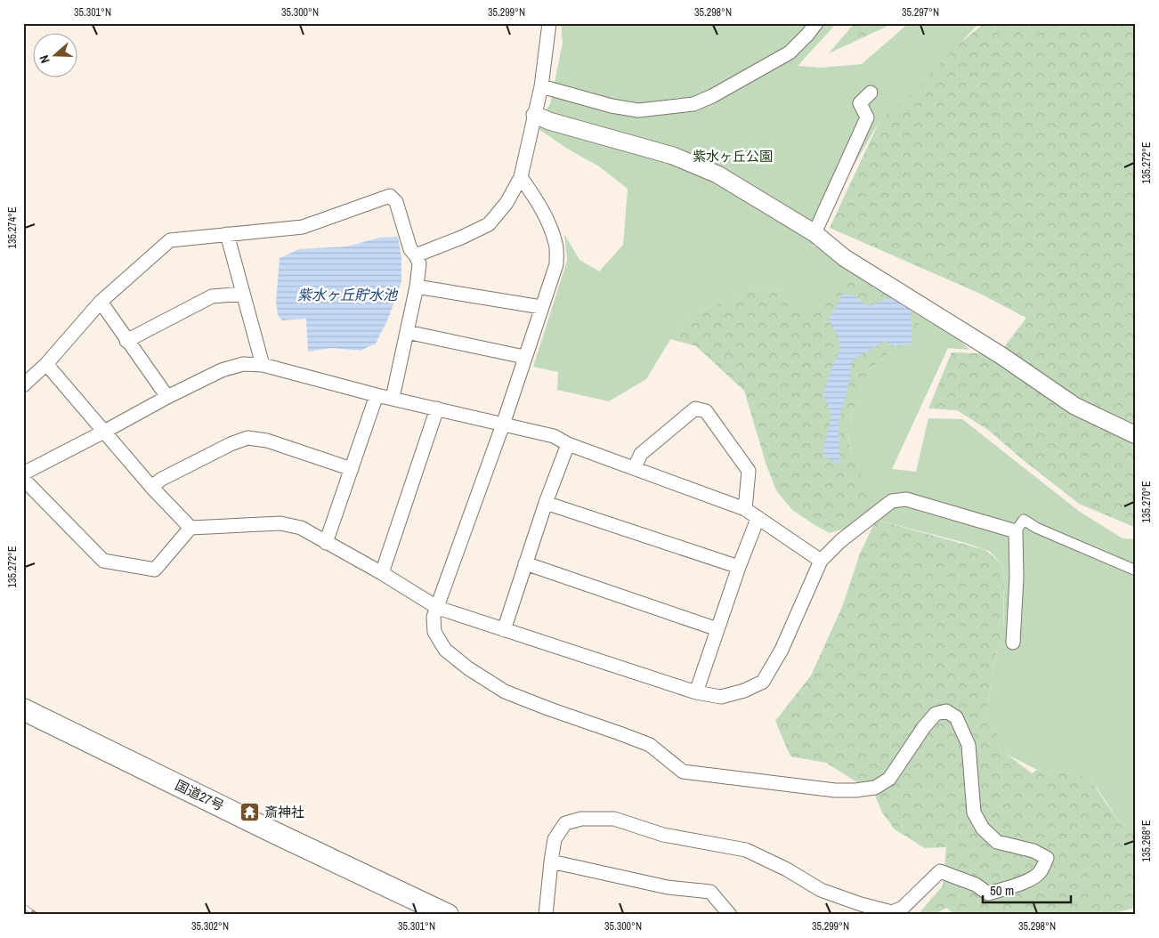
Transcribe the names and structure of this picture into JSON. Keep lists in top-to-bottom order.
{
  "streets": {
    "highway": ["国道27号"]
  },
  "water": ["紫水ヶ丘貯水池"],
  "parks": ["紫水ヶ丘公園"],
  "places": {
    "temple": ["斎神社"]
  },
  "scale_bar": "50 m",
  "north": "left",
  "coordinates": [
    "35.301°N",
    "35.300°N",
    "35.299°N",
    "35.298°N",
    "35.297°N",
    "135.272°E",
    "135.274°E",
    "135.270°E",
    "135.268°E",
    "35.302°N"
  ]
}
